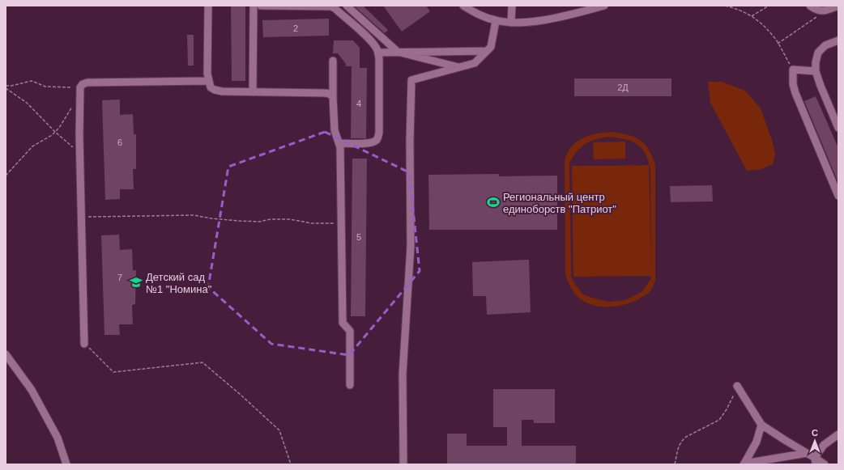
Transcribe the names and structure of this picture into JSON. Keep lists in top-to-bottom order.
{
  "places": {
    "sports": ["Региональный центр единоборств \"Патриот\""],
    "school or university": ["Детский сад №1 \"Номина\""]
  },
  "house_numbers": [
    "2",
    "2Д",
    "4",
    "6",
    "5",
    "7"
  ],
  "north": "top"
}
